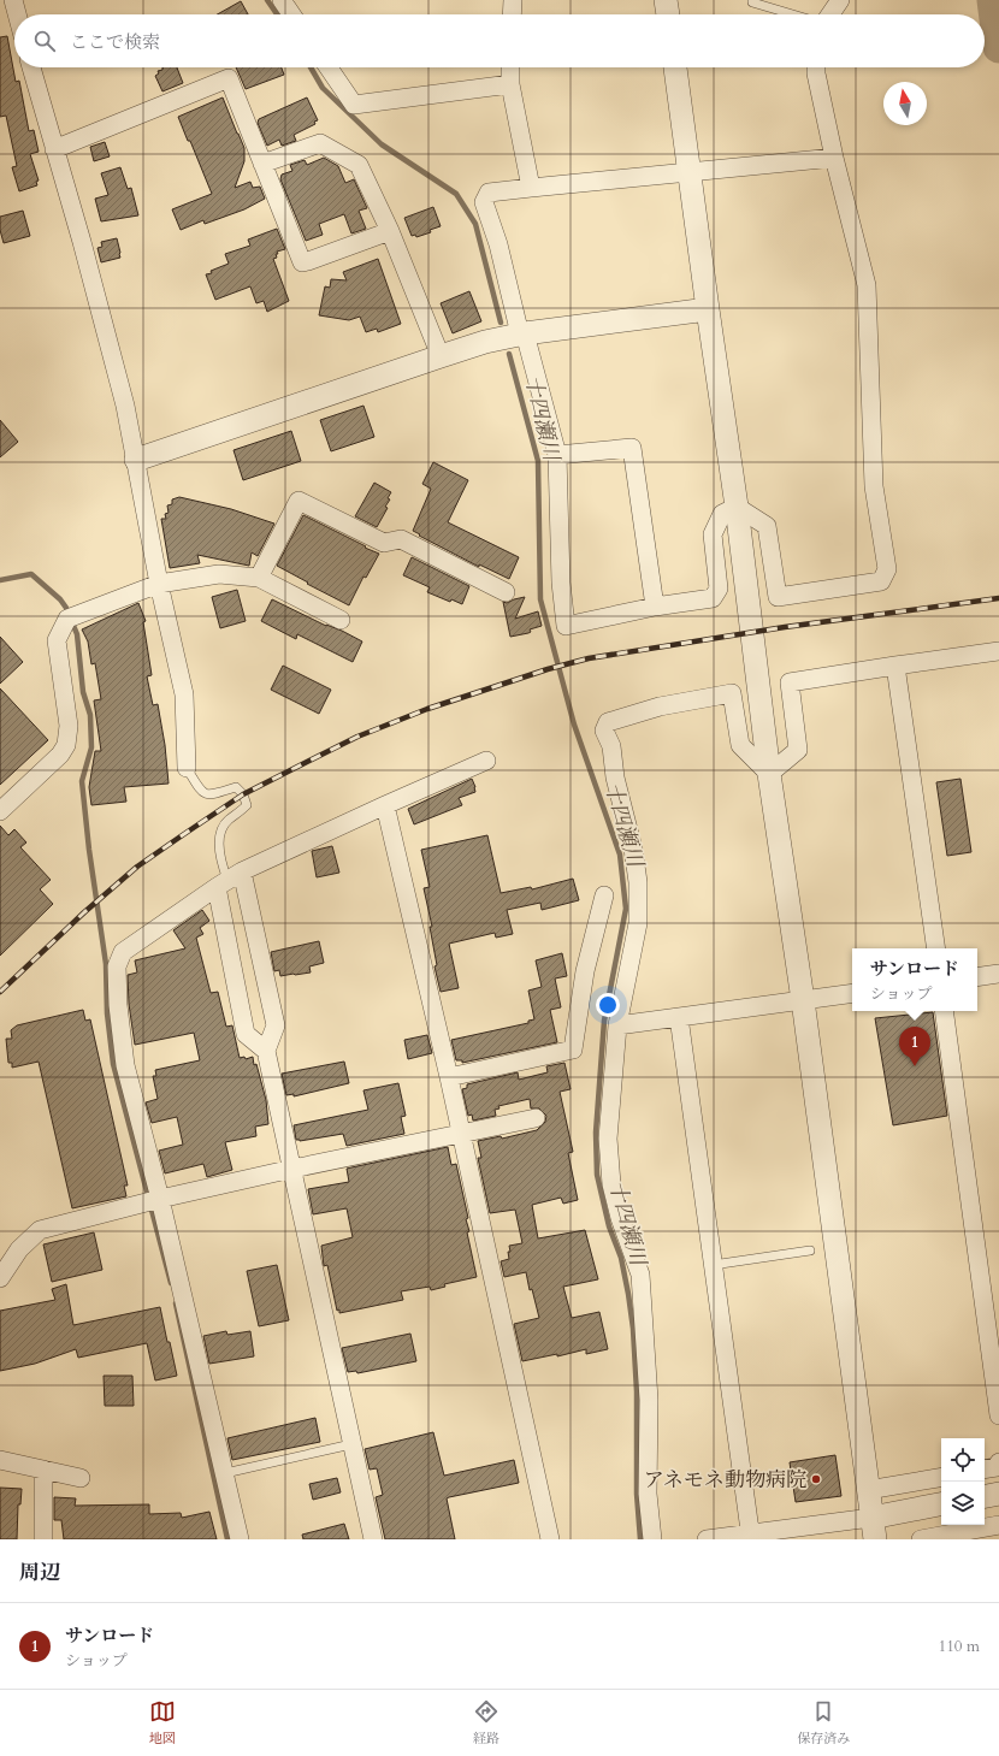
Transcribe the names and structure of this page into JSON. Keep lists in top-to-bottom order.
{
  "water": ["十四瀬川"],
  "places": ["アネモネ動物病院"],
  "north": "top",
  "page": {
    "search": "ここで検索",
    "popup": ["サンロード", "ショップ"],
    "pins": "1",
    "heading": "周辺",
    "list": [
      {
        "mark": "1",
        "name": "サンロード",
        "note": "ショップ",
        "value": "110 m"
      }
    ],
    "nav": ["地図", "経路", "保存済み"]
  }
}
